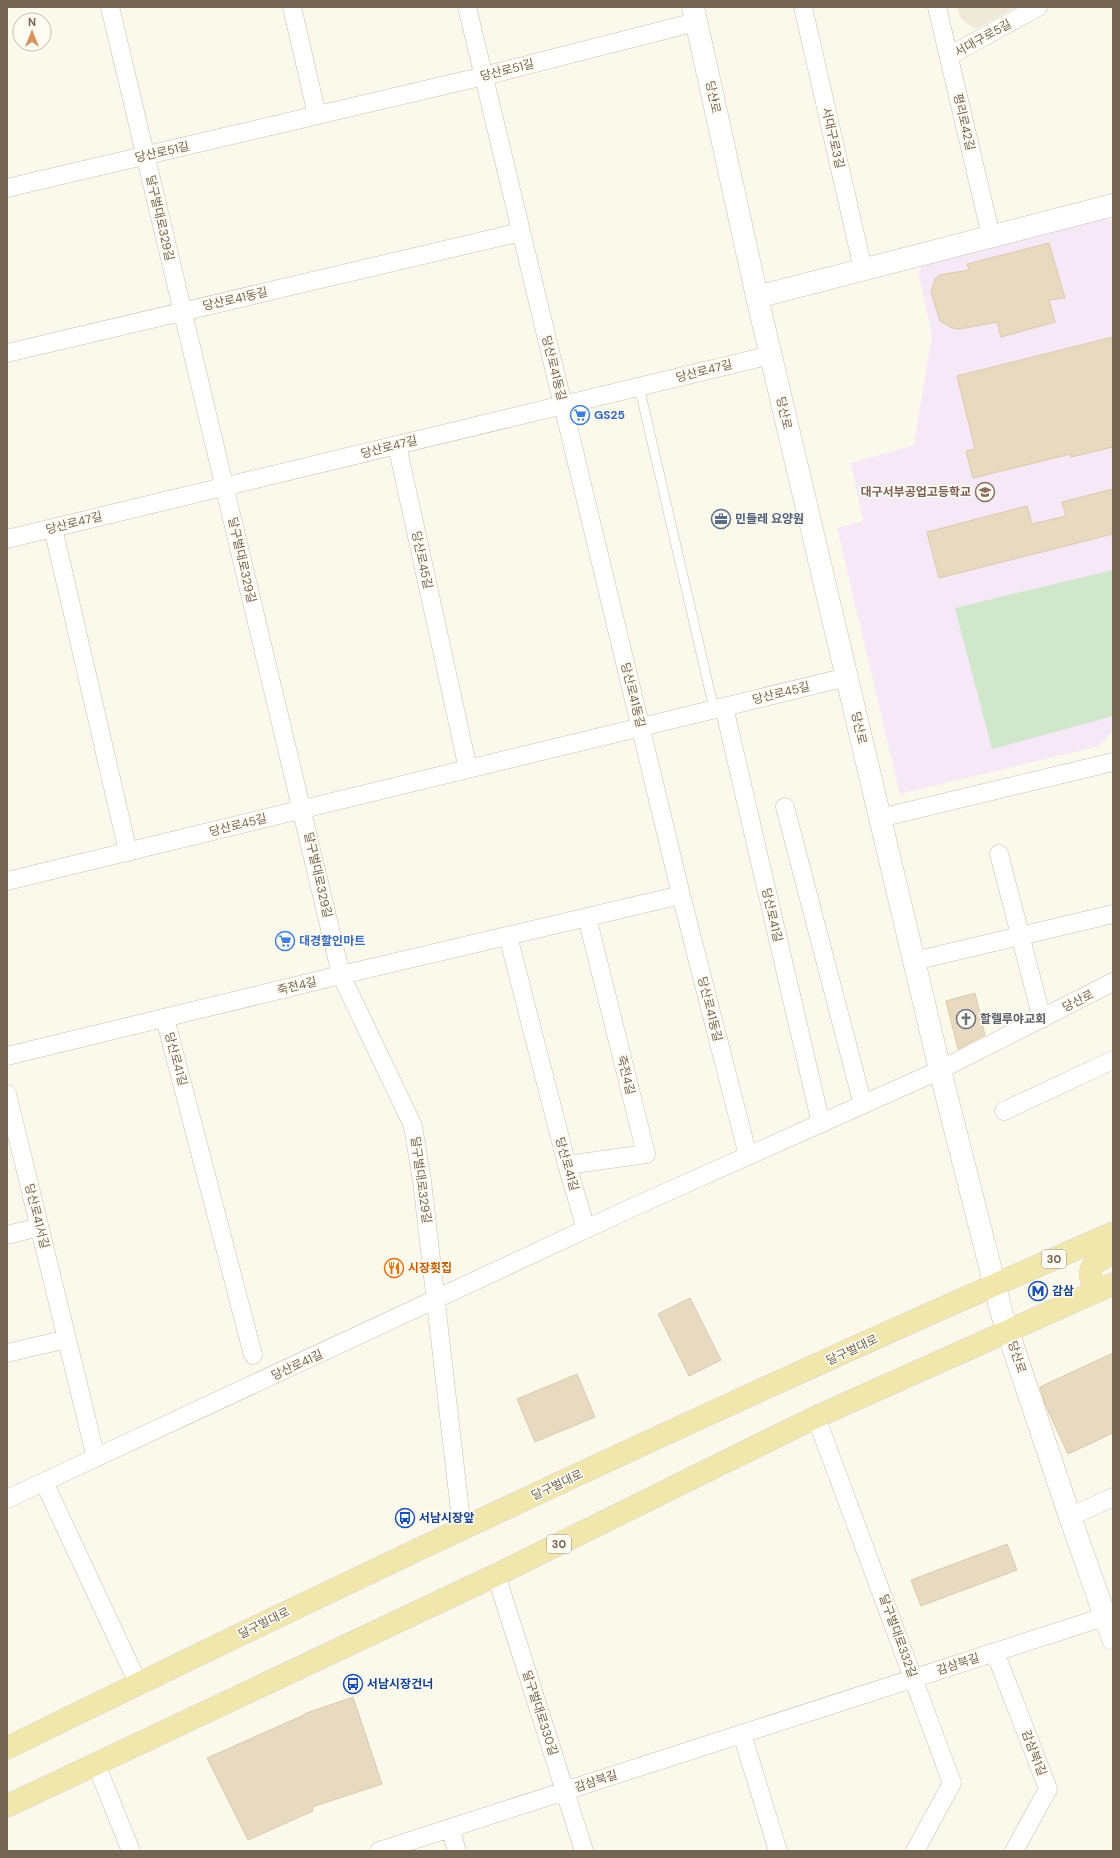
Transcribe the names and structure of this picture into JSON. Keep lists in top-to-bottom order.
{
  "streets": {
    "main road": ["당산로", "30", "달구벌대로"],
    "street": [
      "서대구로5길",
      "당산로51길",
      "평리로42길",
      "서대구로3길",
      "달구벌대로329길",
      "당산로41동길",
      "당산로47길",
      "당산로45길",
      "당산로41길",
      "죽전4길",
      "당산로41서길",
      "달구벌대로332길",
      "감삼북길",
      "달구벌대로330길",
      "감삼북1길"
    ]
  },
  "crossings": [
    ["서대구로5길", "평리로42길"],
    ["당산로51길", "당산로"],
    ["당산로51길", "달구벌대로329길"],
    ["당산로51길", "당산로41동길"],
    ["당산로", "당산로47길"],
    ["당산로", "당산로45길"],
    ["당산로", "당산로41길"],
    ["당산로", "30"],
    ["당산로", "달구벌대로"],
    ["당산로", "감삼북길"],
    ["달구벌대로329길", "당산로41동길"],
    ["달구벌대로329길", "당산로47길"],
    ["달구벌대로329길", "당산로45길"],
    ["달구벌대로329길", "당산로41길"],
    ["달구벌대로329길", "죽전4길"],
    ["달구벌대로329길", "달구벌대로"],
    ["당산로41동길", "당산로47길"],
    ["당산로41동길", "당산로45길"],
    ["당산로41동길", "당산로41길"],
    ["당산로41동길", "죽전4길"],
    ["당산로47길", "당산로45길"],
    ["당산로45길", "당산로41길"],
    ["당산로41길", "죽전4길"],
    ["당산로41길", "당산로41서길"],
    ["30", "달구벌대로332길"],
    ["30", "달구벌대로330길"],
    ["달구벌대로332길", "감삼북길"],
    ["감삼북길", "달구벌대로330길"],
    ["감삼북길", "감삼북1길"]
  ],
  "places": {
    "supermarket": ["GS25", "대경할인마트"],
    "school or university": ["대구서부공업고등학교"],
    "office": ["민들레 요양원"],
    "church": ["할렐루야교회"],
    "restaurant": ["시장횟집"],
    "metro station": ["감삼"],
    "bus stop": ["서남시장앞", "서남시장건너"]
  },
  "north": "top"
}
